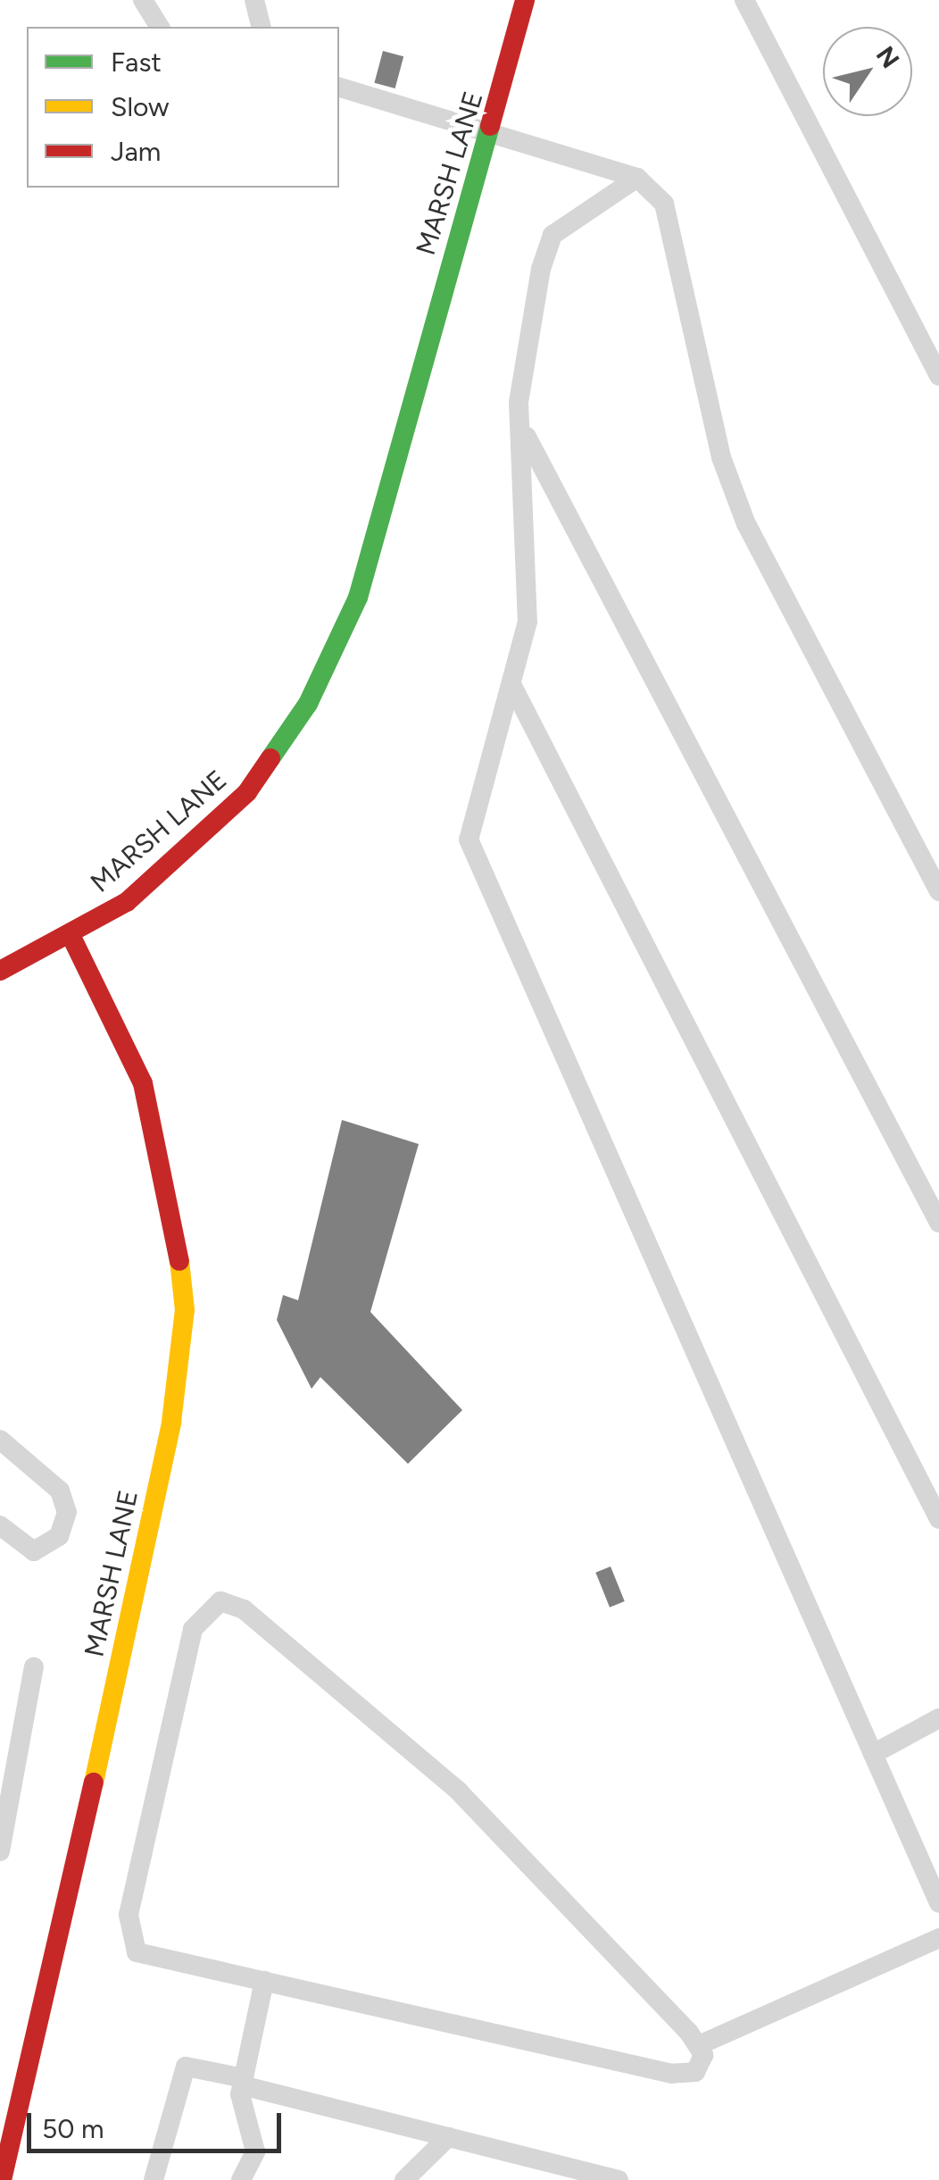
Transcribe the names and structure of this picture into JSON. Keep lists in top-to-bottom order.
{
  "streets": {
    "street": ["MARSH LANE"]
  },
  "legend": ["Fast", "Slow", "Jam"],
  "scale_bar": "50 m",
  "north": "top right"
}
